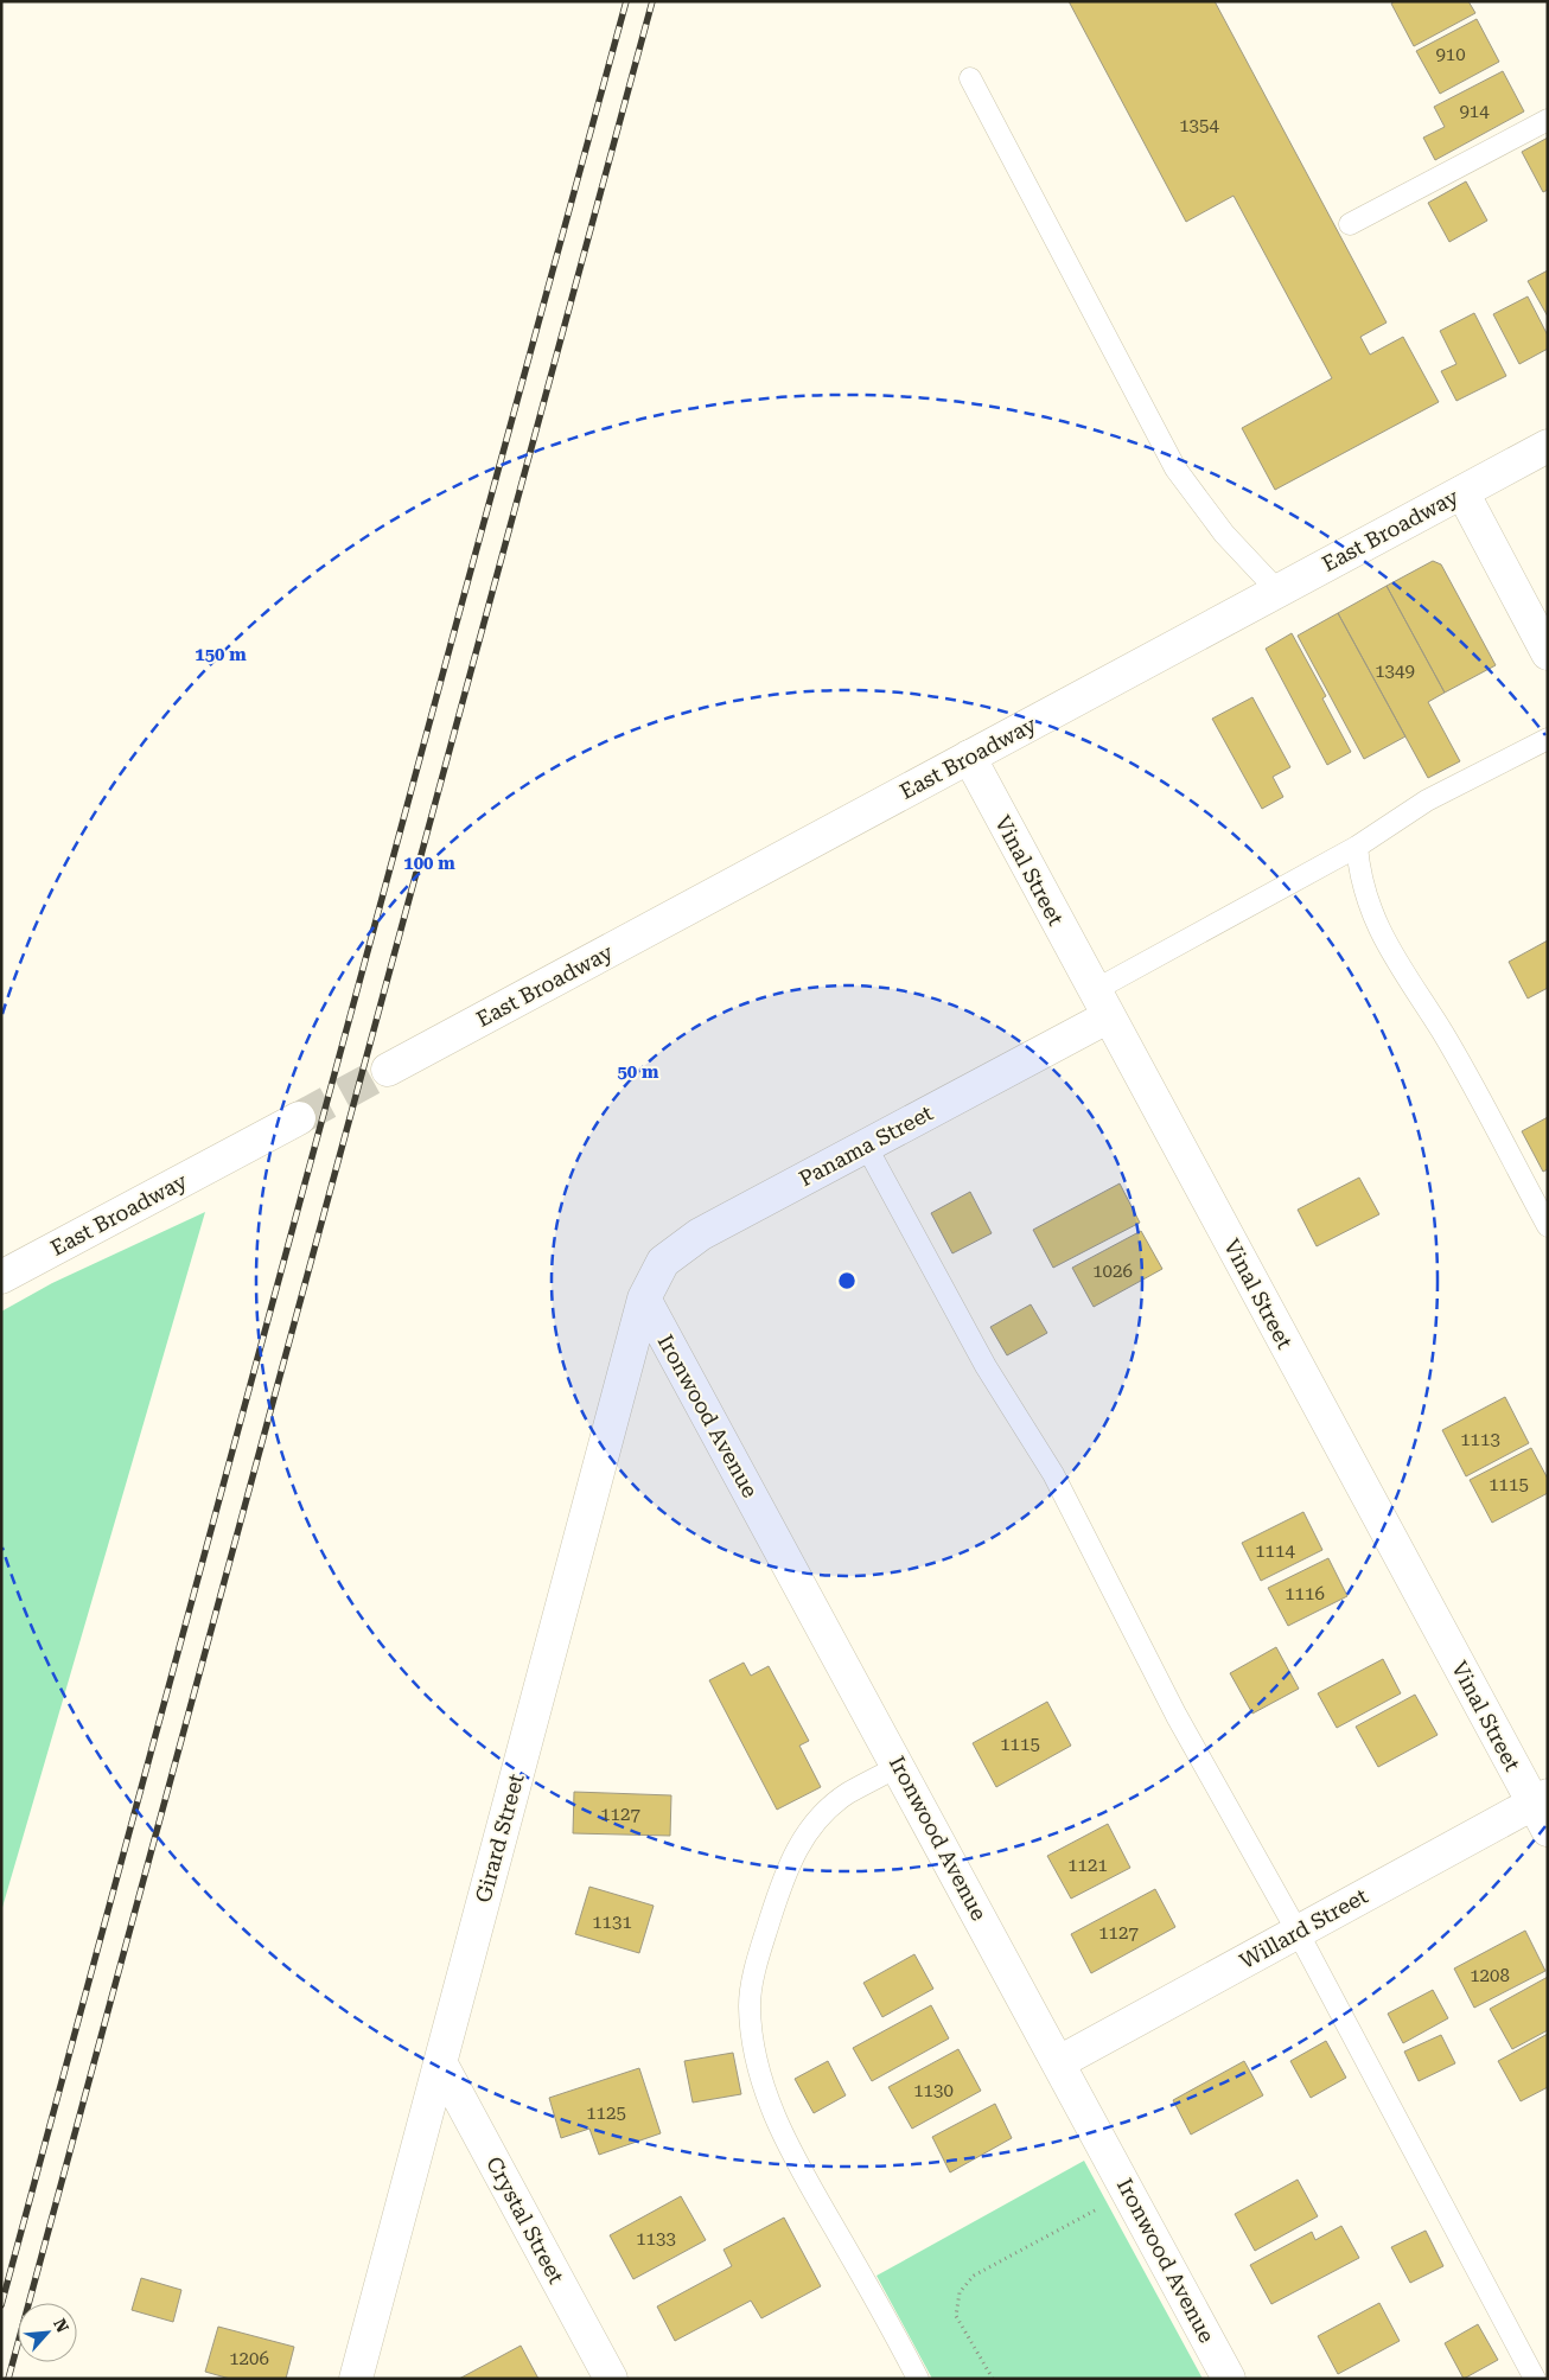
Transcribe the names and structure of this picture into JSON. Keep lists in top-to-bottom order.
{
  "streets": {
    "street": [
      "East Broadway",
      "Vinal Street",
      "Panama Street",
      "Ironwood Avenue",
      "Girard Street",
      "Willard Street",
      "Crystal Street"
    ]
  },
  "crossings": [
    ["East Broadway", "Vinal Street"],
    ["Vinal Street", "Panama Street"],
    ["Vinal Street", "Willard Street"],
    ["Panama Street", "Ironwood Avenue"],
    ["Panama Street", "Girard Street"],
    ["Ironwood Avenue", "Girard Street"],
    ["Ironwood Avenue", "Willard Street"],
    ["Girard Street", "Crystal Street"]
  ],
  "house_numbers": [
    "910",
    "914",
    "1354",
    "1349",
    "1026",
    "1113",
    "1115",
    "1114",
    "1116",
    "1115",
    "1127",
    "1121",
    "1131",
    "1127",
    "1208",
    "1130",
    "1125",
    "1133",
    "1206"
  ],
  "north": "top right",
  "rings": ["150 m", "100 m", "50 m"]
}
